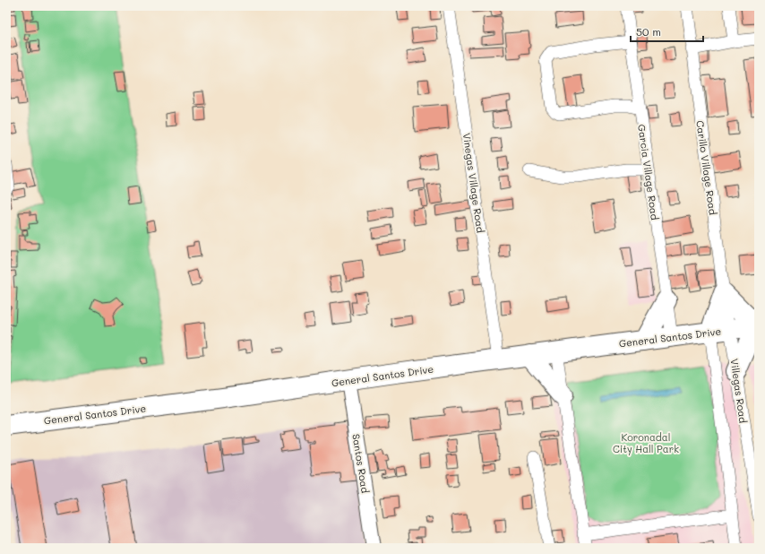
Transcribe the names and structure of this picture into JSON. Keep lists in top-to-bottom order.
{
  "streets": {
    "highway": ["General Santos Drive"],
    "street": [
      "Carillo Village Road",
      "Garcia Village Road",
      "Vinegas Village Road",
      "Villegas Road",
      "Santos Road"
    ]
  },
  "crossings": [
    ["Carillo Village Road", "General Santos Drive"],
    ["Carillo Village Road", "Villegas Road"],
    ["Garcia Village Road", "General Santos Drive"],
    ["Vinegas Village Road", "General Santos Drive"],
    ["General Santos Drive", "Villegas Road"],
    ["General Santos Drive", "Santos Road"]
  ],
  "parks": ["Koronadal City Hall Park"],
  "scale_bar": "50 m"
}
